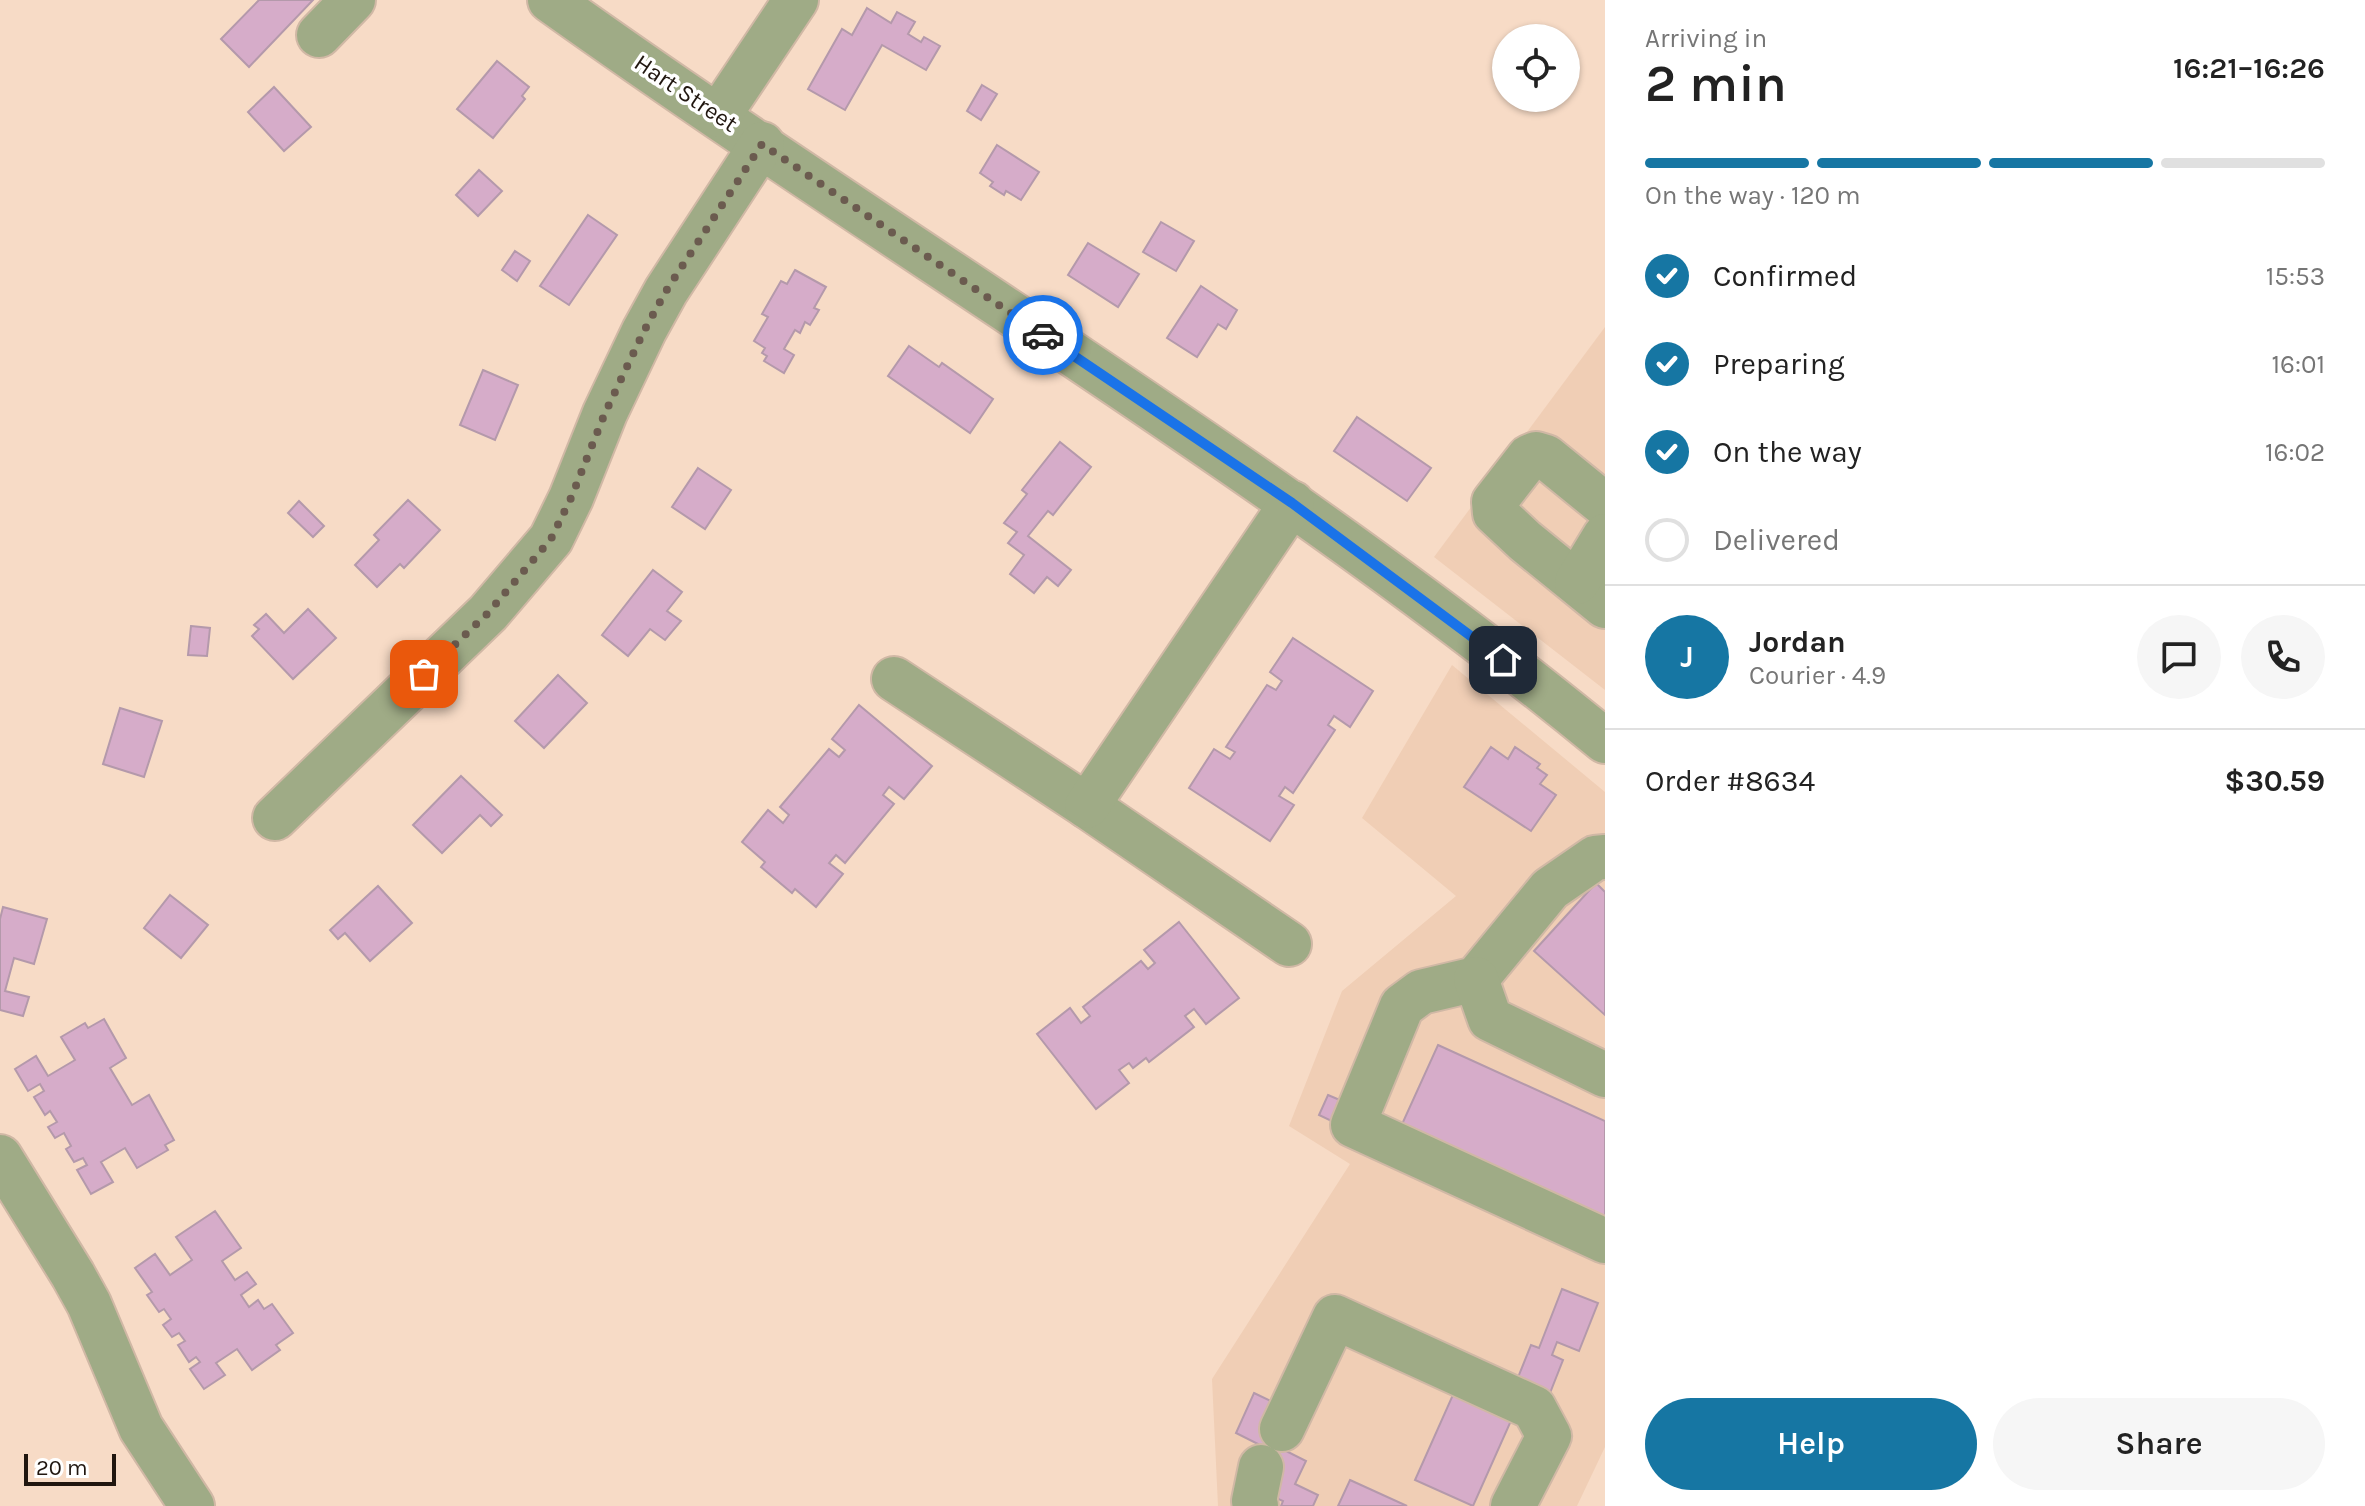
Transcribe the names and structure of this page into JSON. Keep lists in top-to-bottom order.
{
  "streets": {
    "street": ["Hart Street"]
  },
  "scale_bar": "20 m",
  "page": {
    "heading": ["2 min", "Arriving in", "16:21–16:26"],
    "panel": [
      "Jordan",
      "Courier · 4.9",
      "Order #8634",
      "$30.59"
    ],
    "bar": "On the way · 120 m",
    "list": [
      ["Confirmed", "15:53"],
      ["Preparing", "16:01"],
      ["On the way", "16:02"],
      "Delivered"
    ],
    "round": "J",
    "buttons": ["Help", "Share"],
    "scale": "20 m"
  }
}
